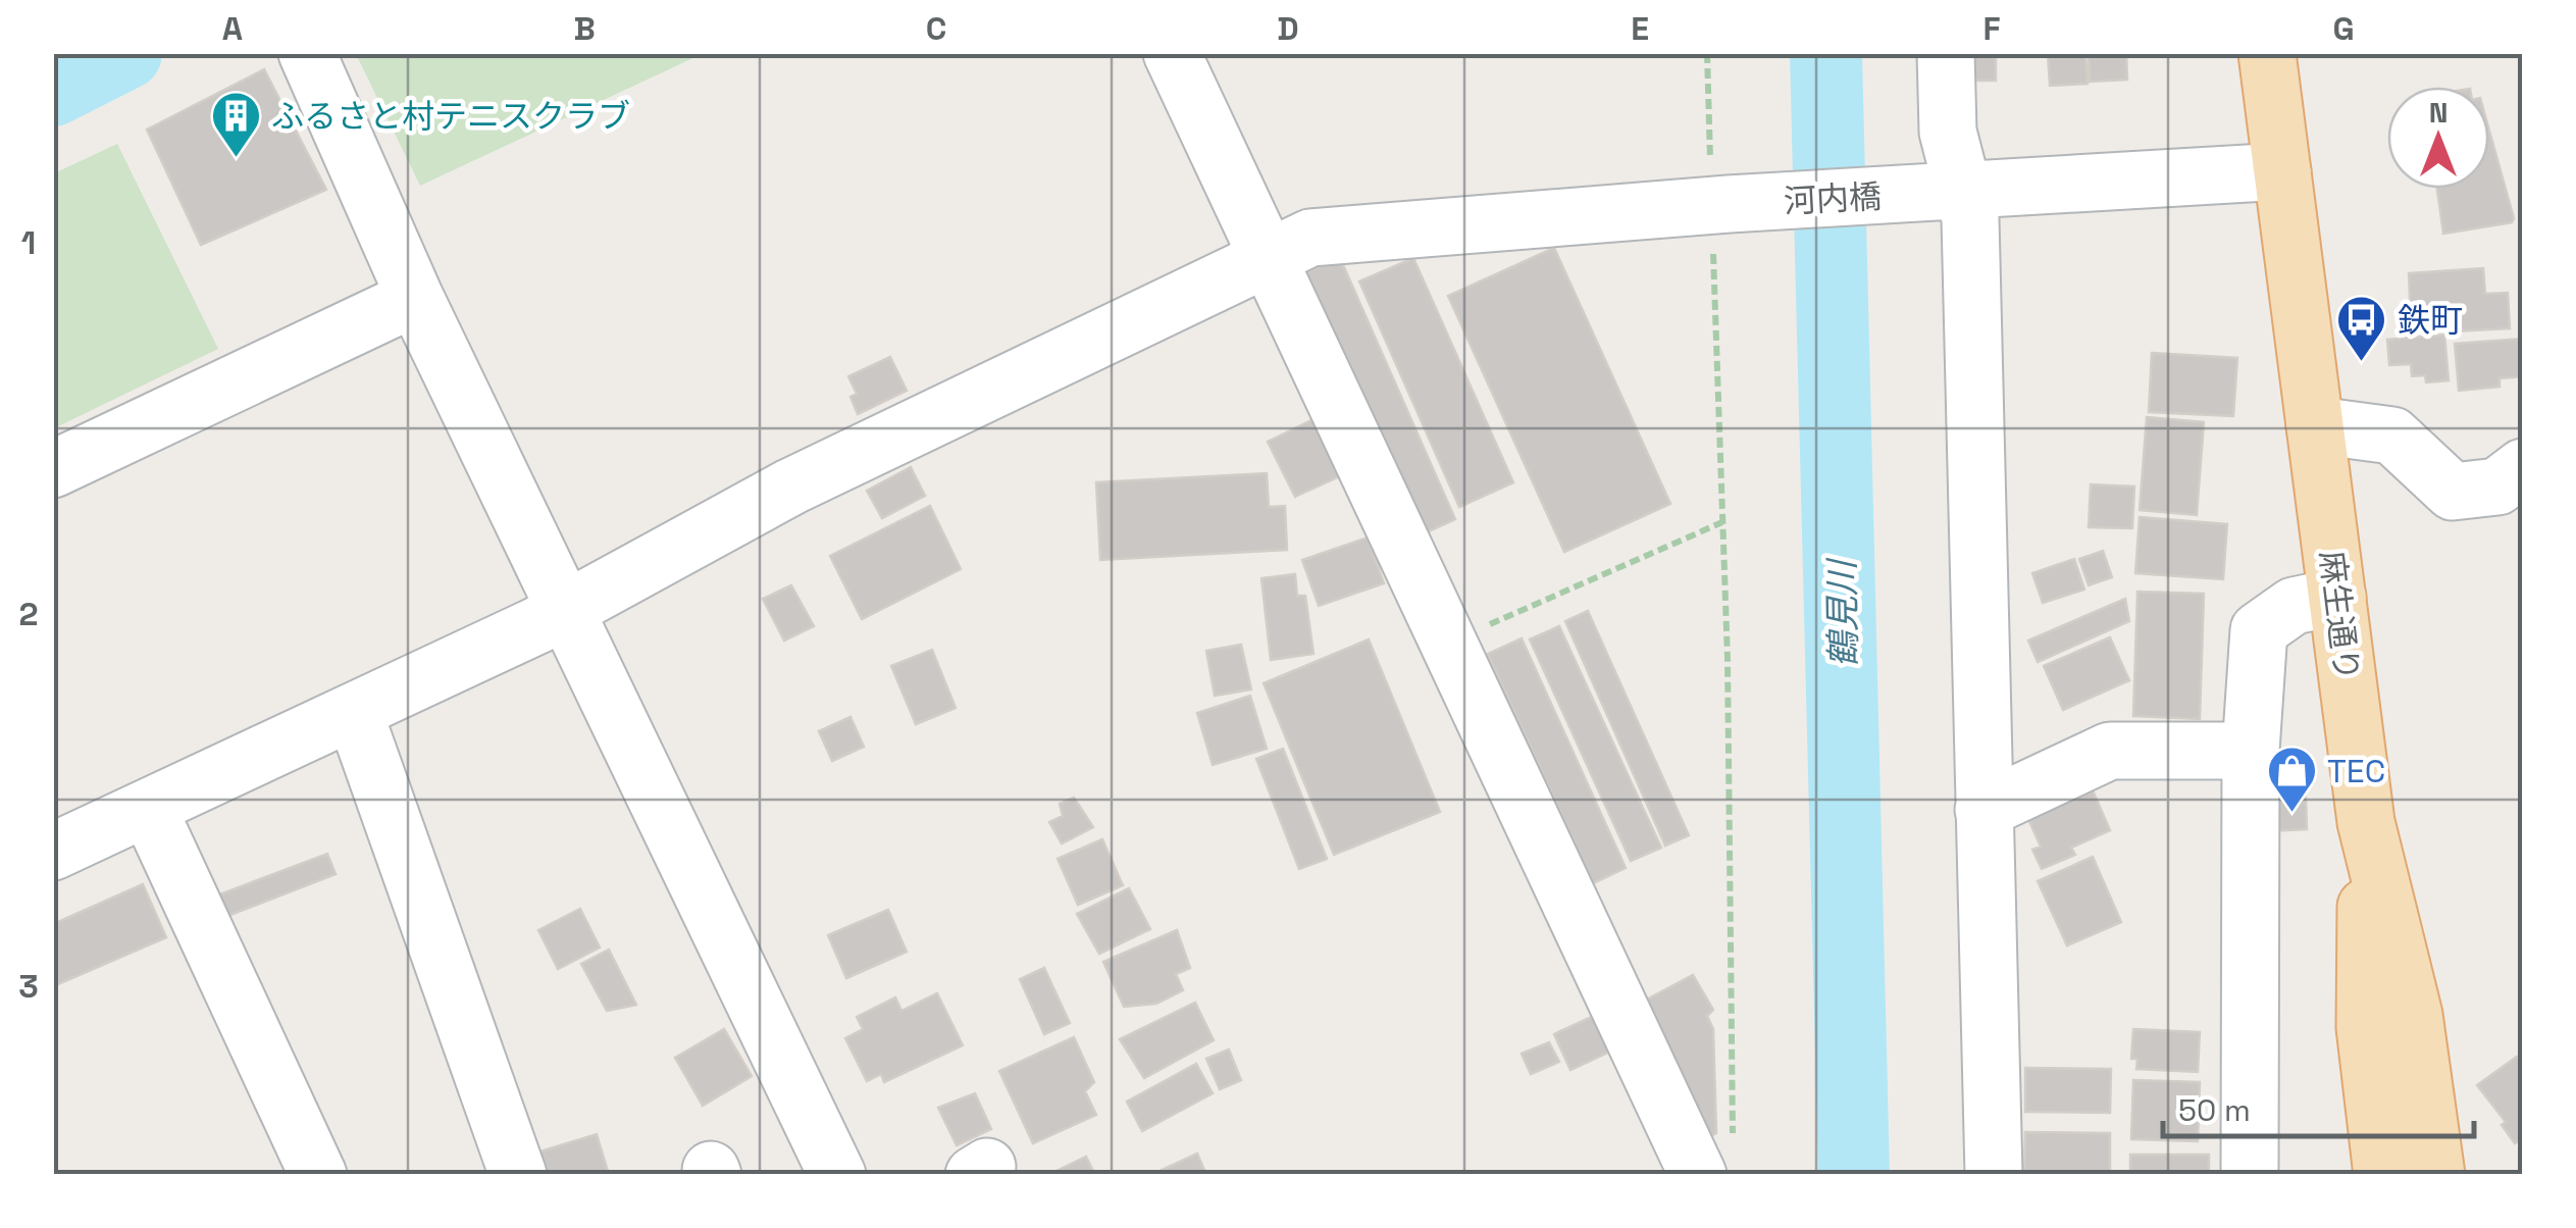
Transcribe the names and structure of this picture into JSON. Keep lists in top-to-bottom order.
{
  "streets": {
    "main road": ["麻生通り"],
    "street": ["河内橋"]
  },
  "crossings": [
    ["河内橋", "麻生通り"]
  ],
  "water": ["鶴見川"],
  "places": {
    "building": ["ふるさと村テニスクラブ"],
    "bus stop": ["鉄町"],
    "shop": ["TEC"]
  },
  "scale_bar": "50 m",
  "north": "top",
  "grid": {
    "columns": [
      "A",
      "B",
      "C",
      "D",
      "E",
      "F",
      "G"
    ],
    "rows": ["1", "2", "3"]
  }
}
